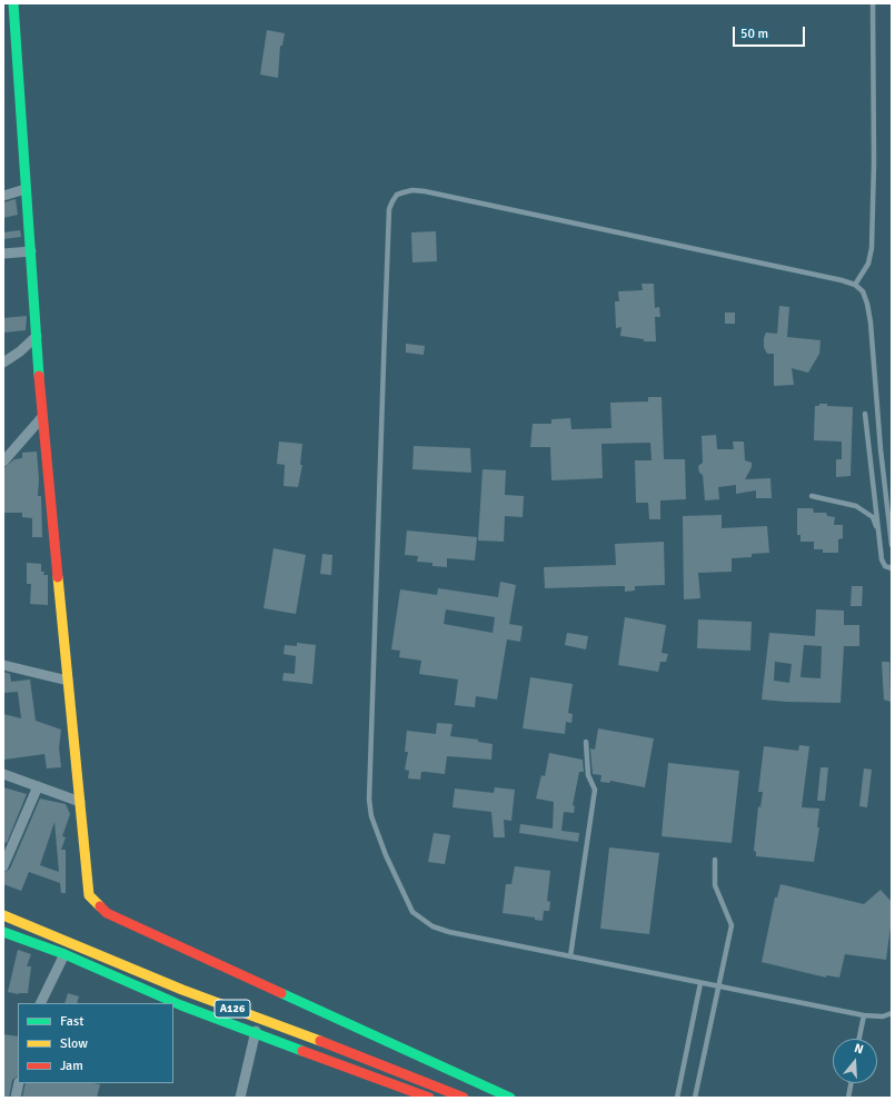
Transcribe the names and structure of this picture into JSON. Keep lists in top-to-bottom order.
{
  "streets": {
    "main road": ["A126"]
  },
  "legend": ["Fast", "Slow", "Jam"],
  "scale_bar": "50 m",
  "north": "top"
}
